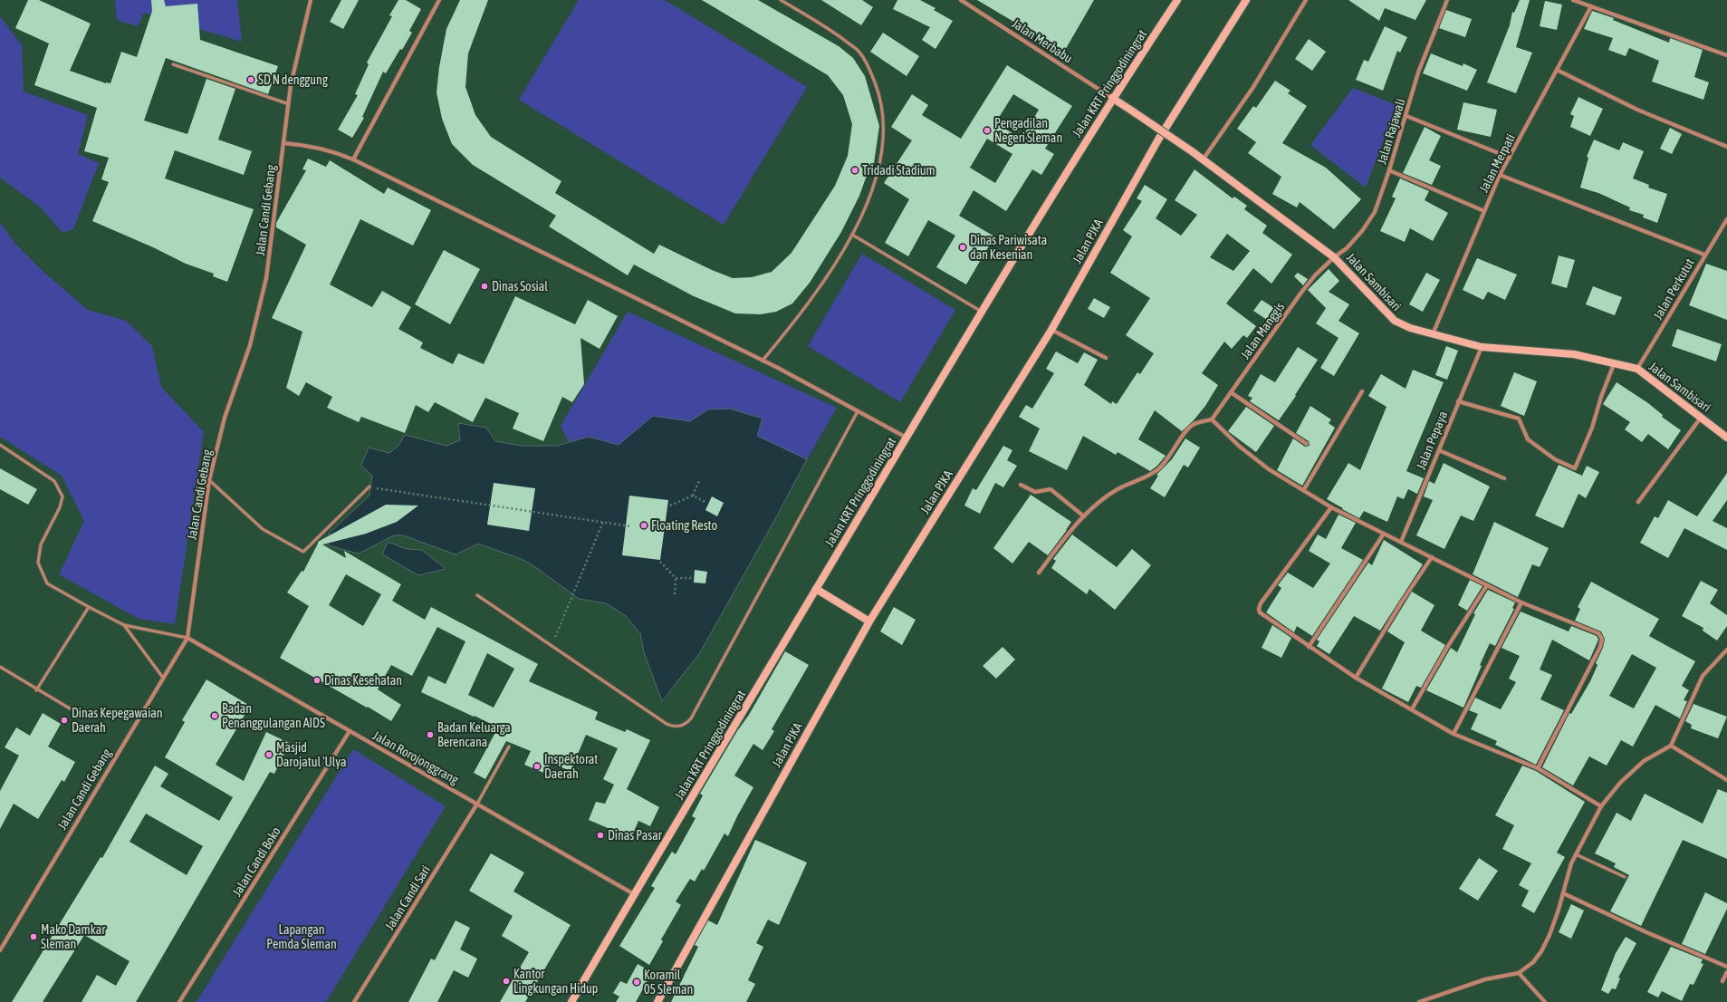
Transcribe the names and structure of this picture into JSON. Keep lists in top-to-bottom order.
{
  "streets": {
    "main road": ["Jalan KRT Pringgodiningrat", "Jalan PJKA", "Jalan Sambisari"],
    "street": [
      "Jalan Merbabu",
      "Jalan Rajawali",
      "Jalan Merpati",
      "Jalan Candi Gebang",
      "Jalan Perkutut",
      "Jalan Manggis",
      "Jalan Pepaya",
      "Jalan Rorojonggrang",
      "Jalan Candi Boko",
      "Jalan Candi Sari"
    ]
  },
  "crossings": [
    ["Jalan Merbabu", "Jalan KRT Pringgodiningrat"],
    ["Jalan Merbabu", "Jalan Sambisari"],
    ["Jalan KRT Pringgodiningrat", "Jalan Sambisari"],
    ["Jalan KRT Pringgodiningrat", "Jalan Rorojonggrang"],
    ["Jalan Rajawali", "Jalan Sambisari"],
    ["Jalan Rajawali", "Jalan Manggis"],
    ["Jalan Merpati", "Jalan Sambisari"],
    ["Jalan Candi Gebang", "Jalan Rorojonggrang"],
    ["Jalan Sambisari", "Jalan Perkutut"],
    ["Jalan Sambisari", "Jalan Manggis"],
    ["Jalan Sambisari", "Jalan Pepaya"],
    ["Jalan Rorojonggrang", "Jalan Candi Boko"],
    ["Jalan Rorojonggrang", "Jalan Candi Sari"]
  ],
  "parks": ["Lapangan Pemda Sleman"],
  "places": [
    "SD N denggung",
    "Pengadilan Negeri Sleman",
    "Tridadi Stadium",
    "Dinas Pariwisata dan Kesenian",
    "Dinas Sosial",
    "Floating Resto",
    "Dinas Kesehatan",
    "Badan Penanggulangan AIDS",
    "Dinas Kepegawaian Daerah",
    "Badan Keluarga Berencana",
    "Masjid Darojatul 'Ulya",
    "Inspektorat Daerah",
    "Dinas Pasar",
    "Mako Damkar Sleman",
    "Kantor Lingkungan Hidup",
    "Koramil 05 Sleman"
  ]
}
